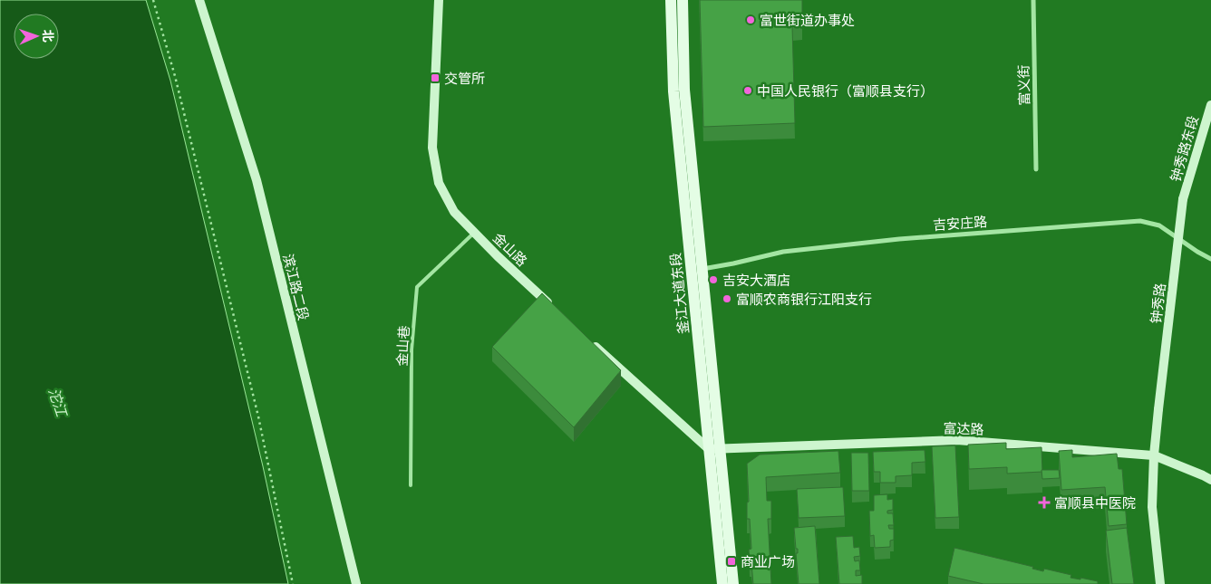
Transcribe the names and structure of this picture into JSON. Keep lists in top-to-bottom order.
{
  "streets": {
    "main road": ["釜江大道东段"],
    "street": [
      "富义街",
      "钟秀路东段",
      "吉安庄路",
      "金山路",
      "滨江路二段",
      "钟秀路",
      "富达路"
    ],
    "lane": ["金山巷"]
  },
  "crossings": [
    ["钟秀路东段", "钟秀路"],
    ["吉安庄路", "釜江大道东段"],
    ["金山路", "金山巷"],
    ["釜江大道东段", "富达路"],
    ["钟秀路", "富达路"]
  ],
  "water": ["沱江"],
  "places": {
    "other": [
      "富世街道办事处",
      "中国人民银行（富顺县支行）",
      "吉安大酒店",
      "富顺农商银行江阳支行"
    ],
    "transit": ["交管所", "商业广场"],
    "health": ["富顺县中医院"]
  },
  "north": "right"
}
